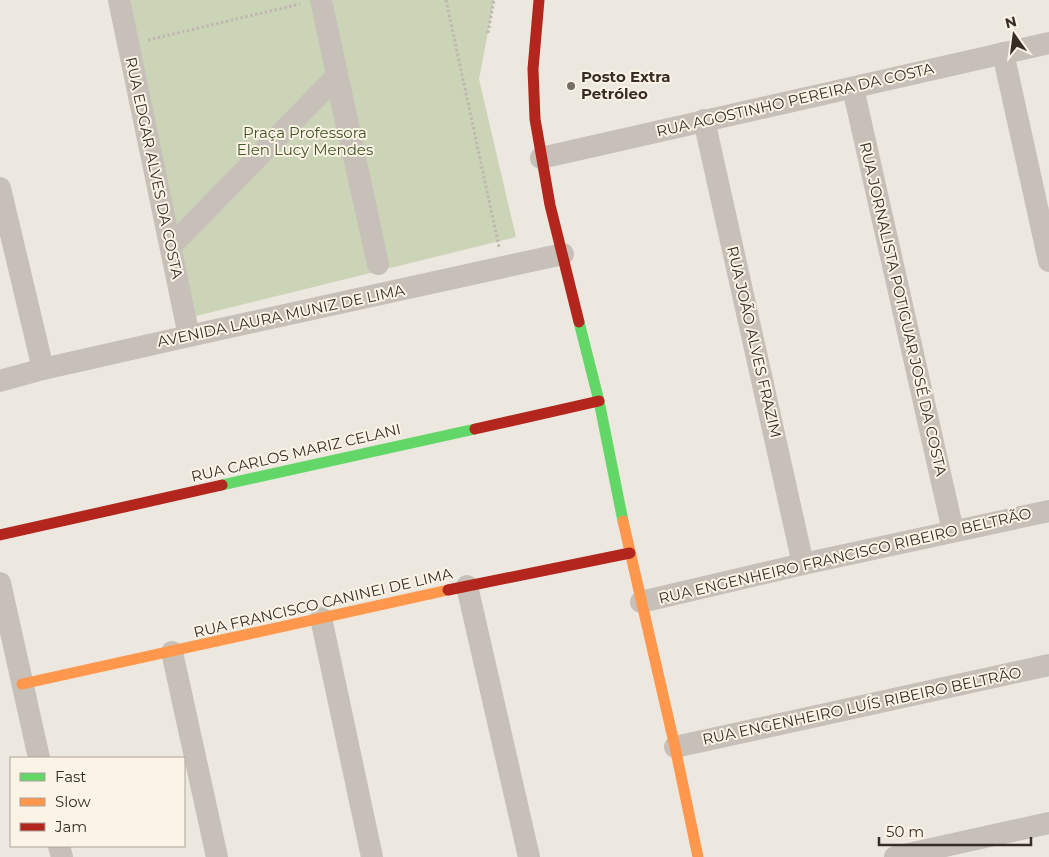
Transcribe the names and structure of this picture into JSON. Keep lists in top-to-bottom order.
{
  "streets": {
    "street": [
      "RUA AGOSTINHO PEREIRA DA COSTA",
      "RUA EDGAR ALVES DA COSTA",
      "RUA JORNALISTA POTIGUAR JOSÉ DA COSTA",
      "AVENIDA LAURA MUNIZ DE LIMA",
      "RUA JOÃO ALVES FRAZIM",
      "RUA CARLOS MARIZ CELANI",
      "RUA ENGENHEIRO FRANCISCO RIBEIRO BELTRÃO",
      "RUA FRANCISCO CANINEI DE LIMA",
      "RUA ENGENHEIRO LUÍS RIBEIRO BELTRÃO"
    ]
  },
  "crossings": [
    ["RUA AGOSTINHO PEREIRA DA COSTA", "RUA JORNALISTA POTIGUAR JOSÉ DA COSTA"],
    ["RUA AGOSTINHO PEREIRA DA COSTA", "RUA JOÃO ALVES FRAZIM"],
    ["RUA EDGAR ALVES DA COSTA", "AVENIDA LAURA MUNIZ DE LIMA"],
    ["RUA JORNALISTA POTIGUAR JOSÉ DA COSTA", "RUA ENGENHEIRO FRANCISCO RIBEIRO BELTRÃO"],
    ["RUA JOÃO ALVES FRAZIM", "RUA ENGENHEIRO FRANCISCO RIBEIRO BELTRÃO"]
  ],
  "parks": ["Praça Professora Elen Lucy Mendes"],
  "places": ["Posto Extra Petróleo"],
  "legend": ["Fast", "Slow", "Jam"],
  "scale_bar": "50 m",
  "north": "top"
}
